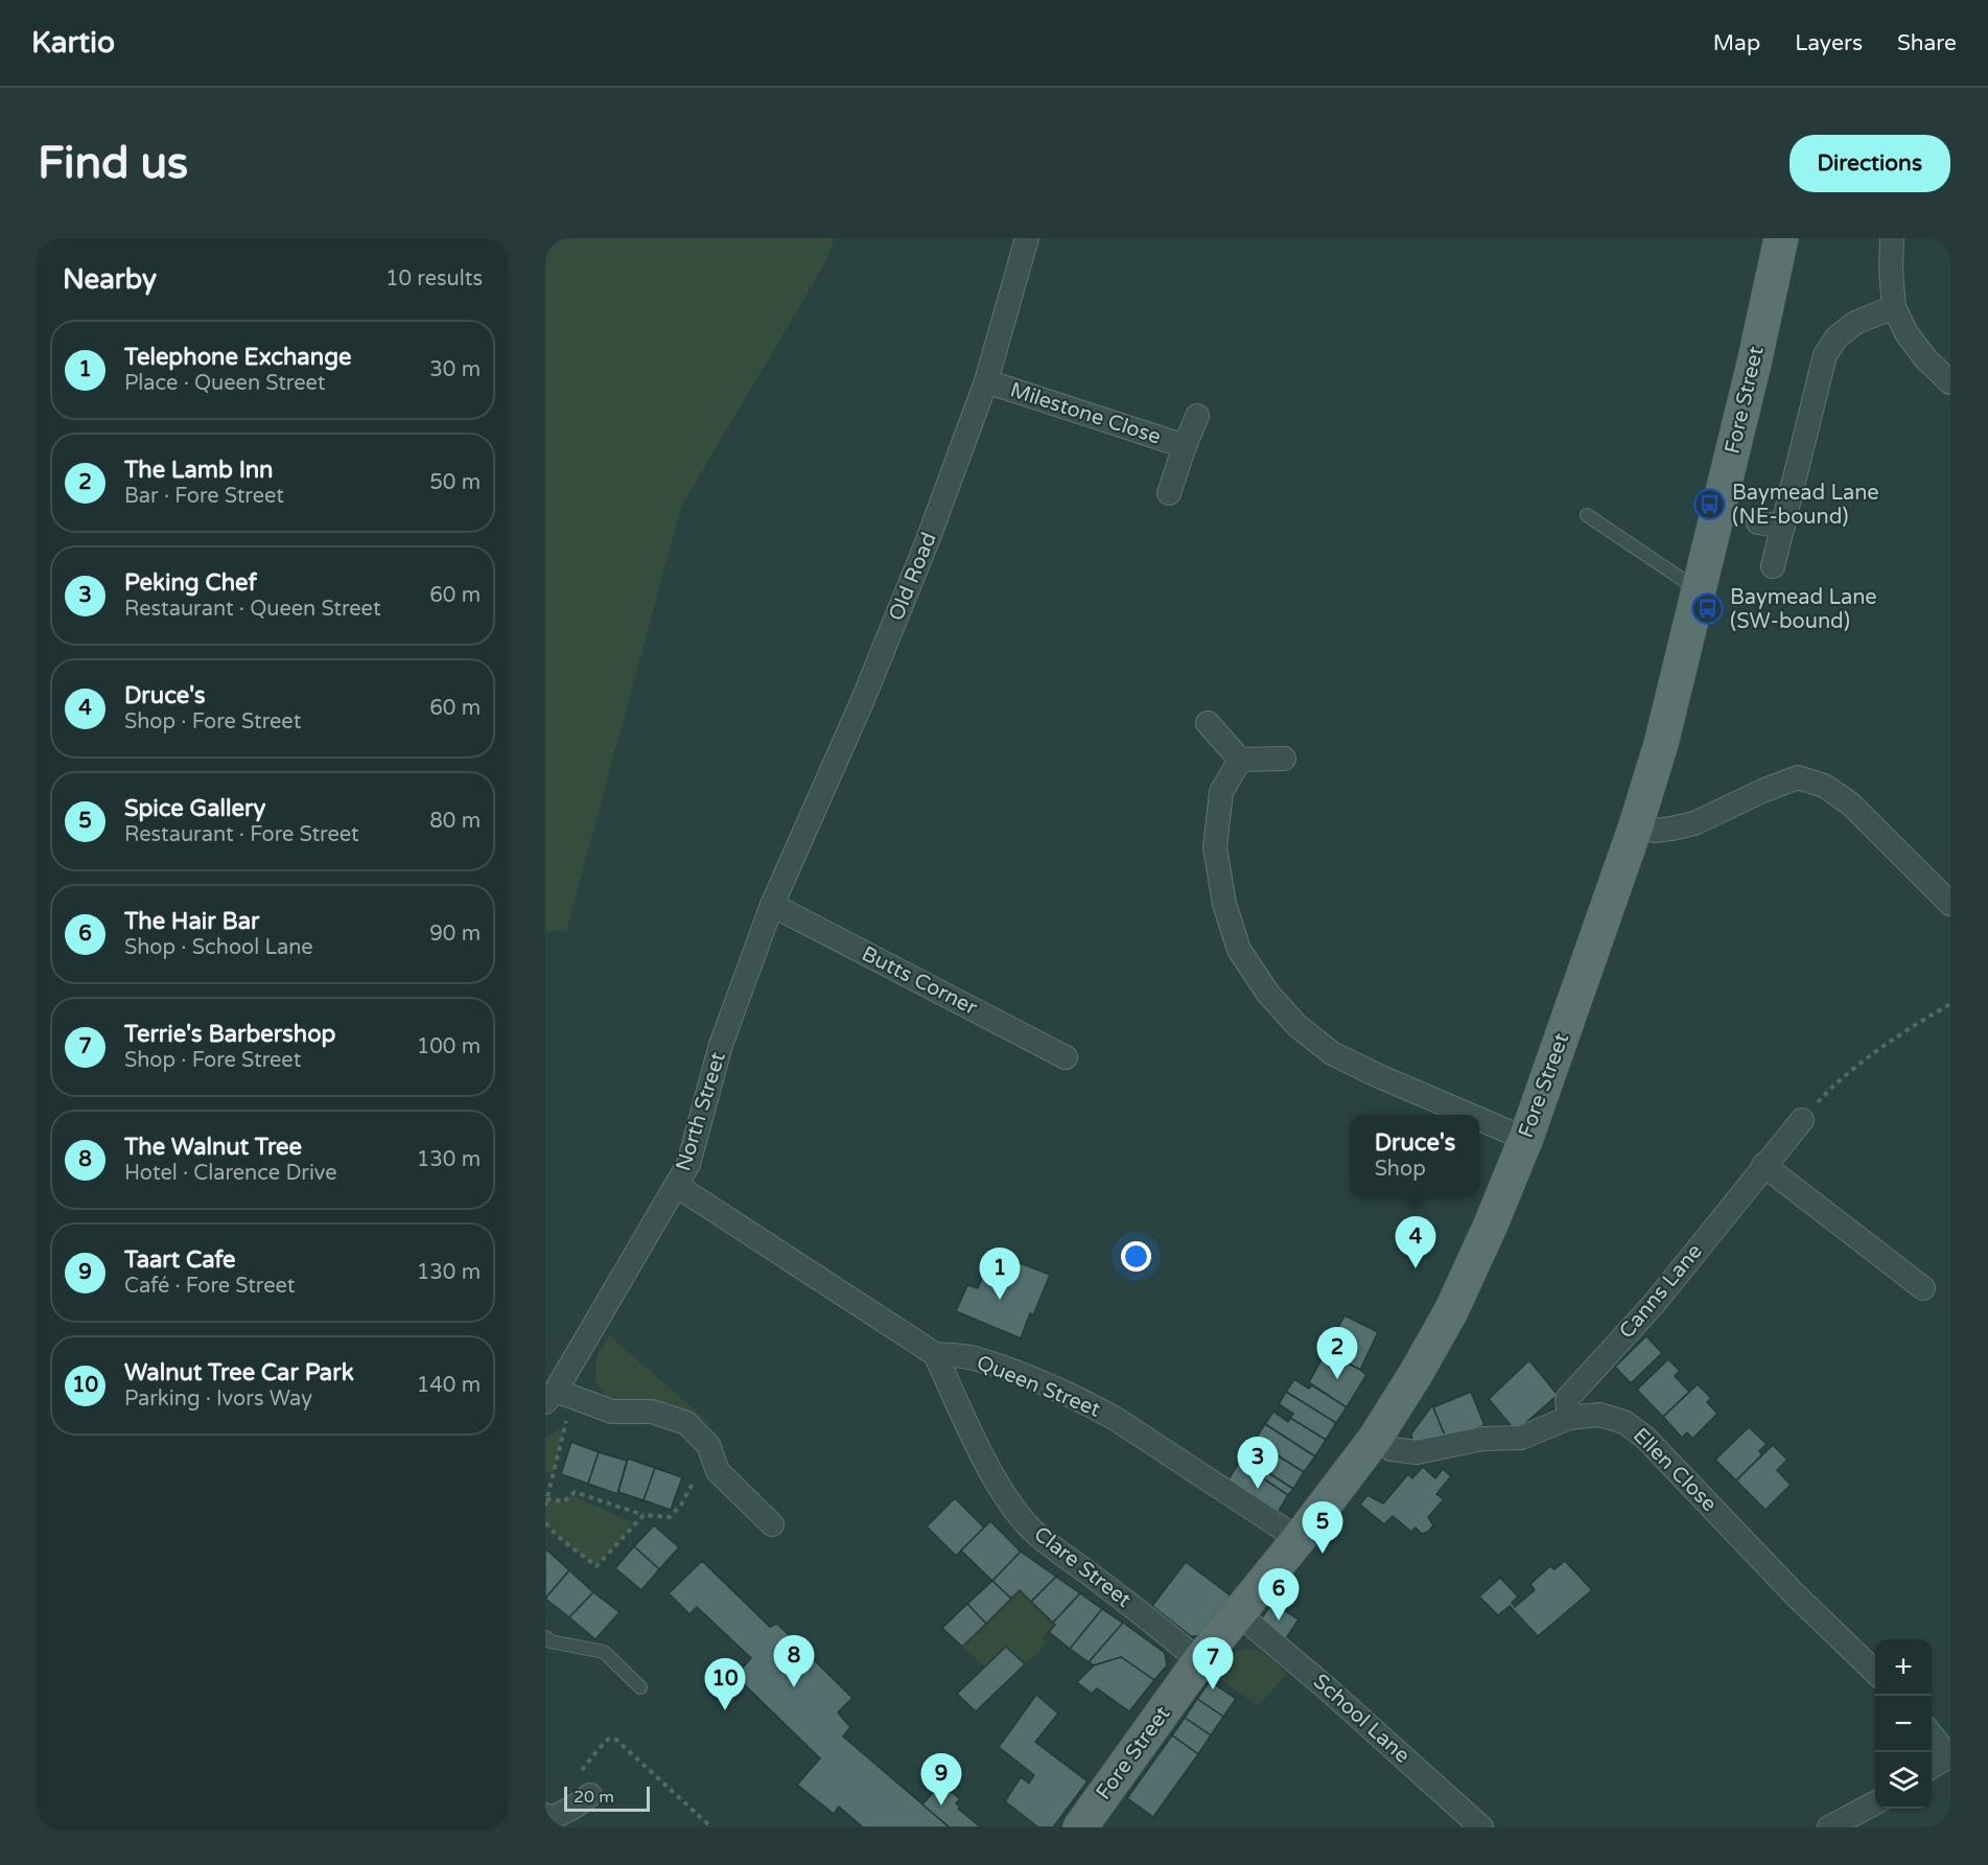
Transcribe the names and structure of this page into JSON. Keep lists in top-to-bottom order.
{
  "streets": {
    "main road": ["Fore Street"],
    "street": [
      "Milestone Close",
      "Old Road",
      "Butts Corner",
      "North Street",
      "Canns Lane",
      "Queen Street",
      "Ellen Close",
      "Clare Street",
      "School Lane"
    ]
  },
  "crossings": [
    ["Fore Street", "Queen Street"],
    ["Fore Street", "Ellen Close"],
    ["Fore Street", "Clare Street"],
    ["Fore Street", "School Lane"],
    ["Milestone Close", "Old Road"],
    ["Old Road", "Butts Corner"],
    ["Old Road", "North Street"],
    ["Butts Corner", "North Street"],
    ["North Street", "Queen Street"],
    ["Canns Lane", "Ellen Close"],
    ["Queen Street", "Clare Street"]
  ],
  "places": {
    "bus stop": ["Baymead Lane (NE-bound)", "Baymead Lane (SW-bound)"]
  },
  "scale_bar": "20 m",
  "page": {
    "header": "Kartio",
    "nav": ["Map", "Layers", "Share"],
    "buttons": "Directions",
    "title": "Find us",
    "heading": ["Nearby", "10 results"],
    "list": [
      {
        "mark": "1",
        "name": "Telephone Exchange",
        "note": "Place · Queen Street",
        "value": "30 m"
      },
      {
        "mark": "2",
        "name": "The Lamb Inn",
        "note": "Bar · Fore Street",
        "value": "50 m"
      },
      {
        "mark": "3",
        "name": "Peking Chef",
        "note": "Restaurant · Queen Street",
        "value": "60 m"
      },
      {
        "mark": "4",
        "name": "Druce's",
        "note": "Shop · Fore Street",
        "value": "60 m"
      },
      {
        "mark": "5",
        "name": "Spice Gallery",
        "note": "Restaurant · Fore Street",
        "value": "80 m"
      },
      {
        "mark": "6",
        "name": "The Hair Bar",
        "note": "Shop · School Lane",
        "value": "90 m"
      },
      {
        "mark": "7",
        "name": "Terrie's Barbershop",
        "note": "Shop · Fore Street",
        "value": "100 m"
      },
      {
        "mark": "8",
        "name": "The Walnut Tree",
        "note": "Hotel · Clarence Drive",
        "value": "130 m"
      },
      {
        "mark": "9",
        "name": "Taart Cafe",
        "note": "Café · Fore Street",
        "value": "130 m"
      },
      {
        "mark": "10",
        "name": "Walnut Tree Car Park",
        "note": "Parking · Ivors Way",
        "value": "140 m"
      }
    ],
    "popup": ["Druce's", "Shop"],
    "pins": [
      "4",
      "1",
      "2",
      "3",
      "5",
      "6",
      "8",
      "7",
      "10",
      "9"
    ],
    "map_buttons": ["+", "−"],
    "scale": "20 m"
  }
}
